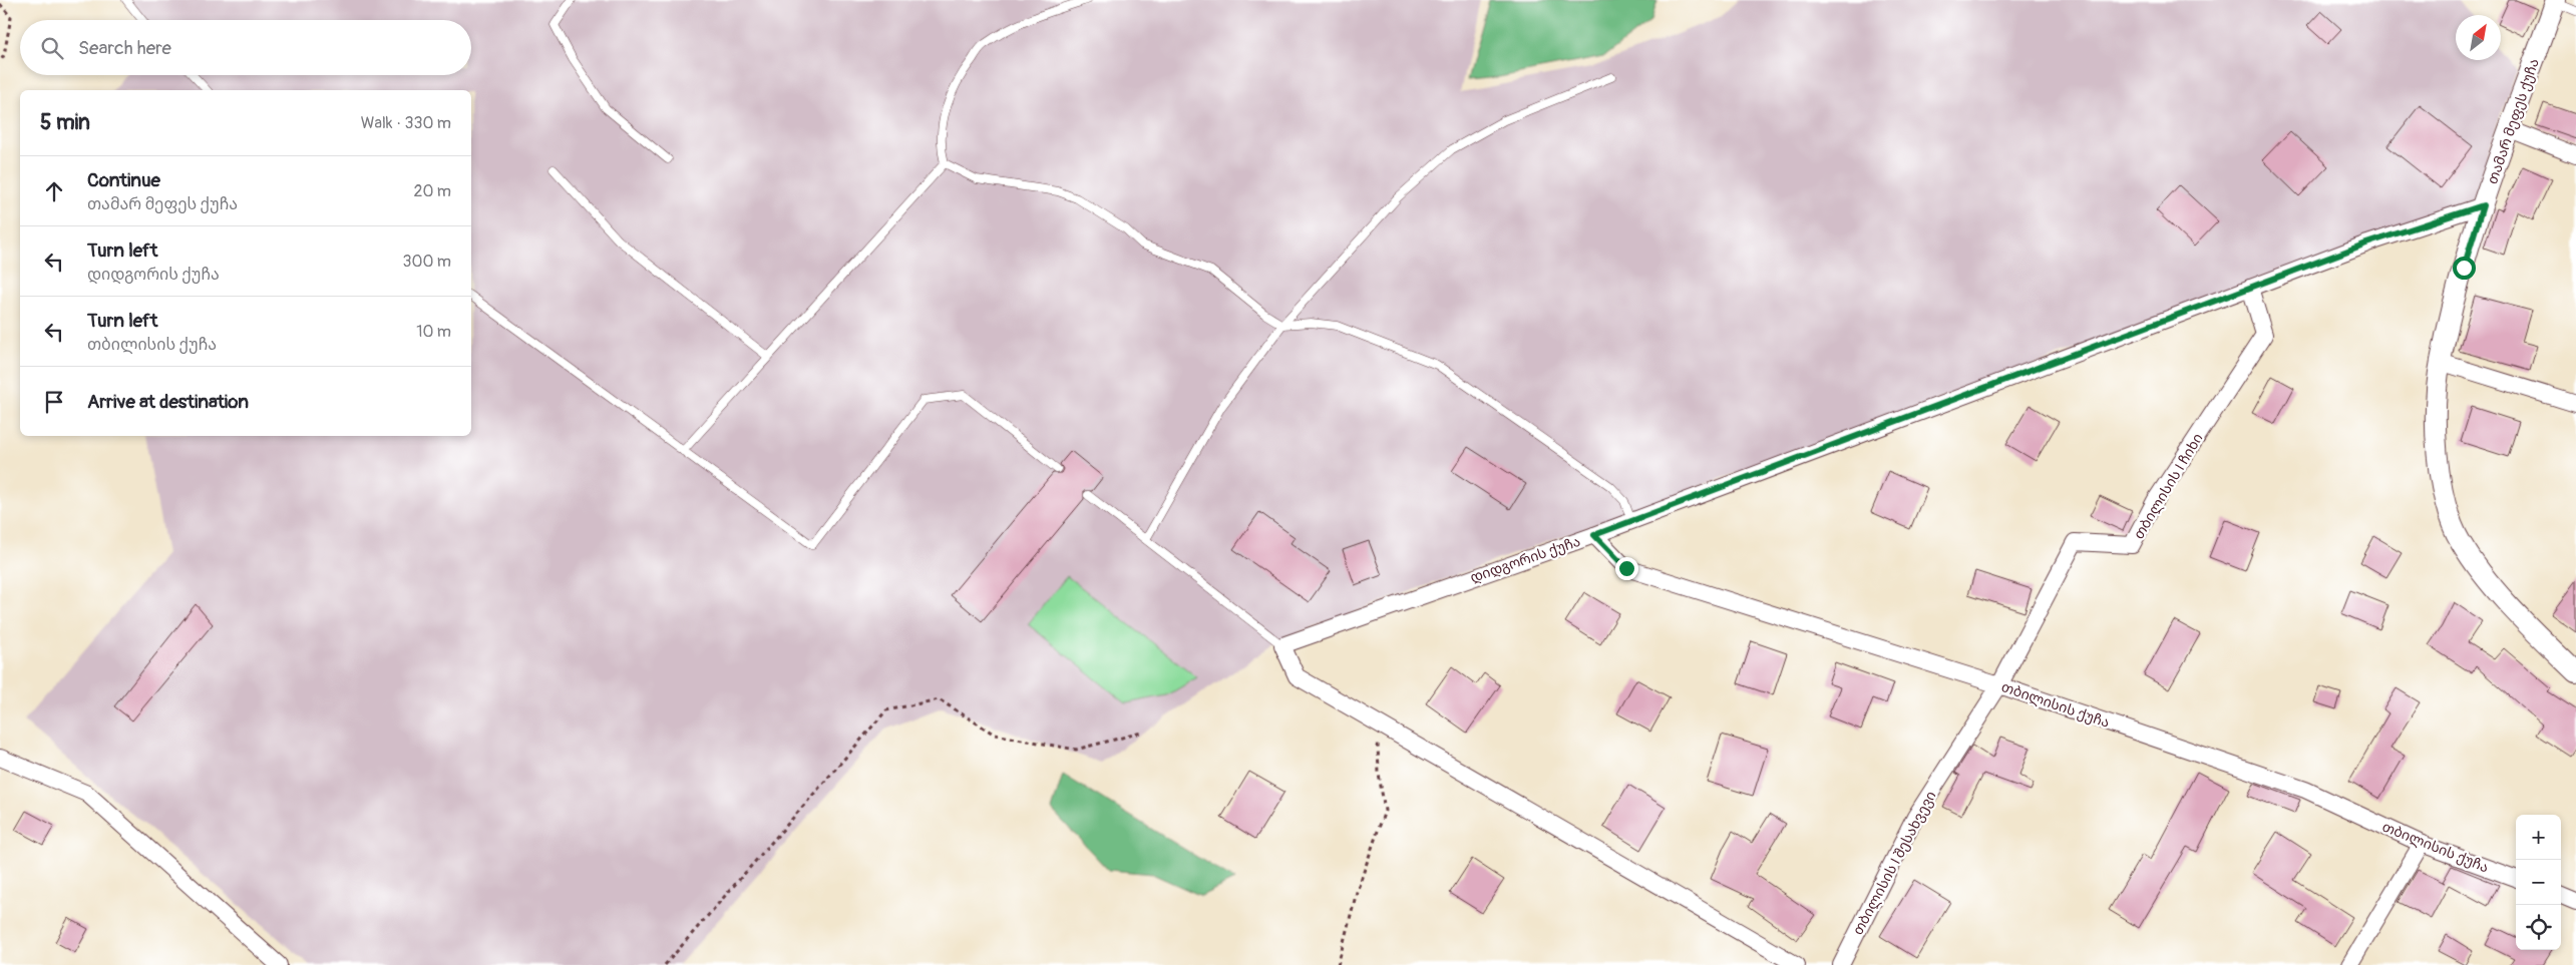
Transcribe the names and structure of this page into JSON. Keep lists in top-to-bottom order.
{
  "streets": {
    "street": [
      "თამარ მეფეს ქუჩა",
      "თბილისის I ჩიხი",
      "დიდგორის ქუჩა",
      "თბილისის ქუჩა",
      "თბილისის I შესახვევი"
    ]
  },
  "crossings": [
    ["თამარ მეფეს ქუჩა", "დიდგორის ქუჩა"],
    ["თბილისის I ჩიხი", "დიდგორის ქუჩა"],
    ["თბილისის I ჩიხი", "თბილისის ქუჩა"],
    ["თბილისის I ჩიხი", "თბილისის I შესახვევი"],
    ["დიდგორის ქუჩა", "თბილისის ქუჩა"],
    ["თბილისის ქუჩა", "თბილისის I შესახვევი"]
  ],
  "north": "top right",
  "page": {
    "search": "Search here",
    "heading": ["5 min", "Walk · 330 m"],
    "list": [
      ["Continue", "თამარ მეფეს ქუჩა", "20 m"],
      ["Turn left", "დიდგორის ქუჩა", "300 m"],
      ["Turn left", "თბილისის ქუჩა", "10 m"],
      "Arrive at destination"
    ],
    "map_buttons": ["+", "−"]
  }
}
